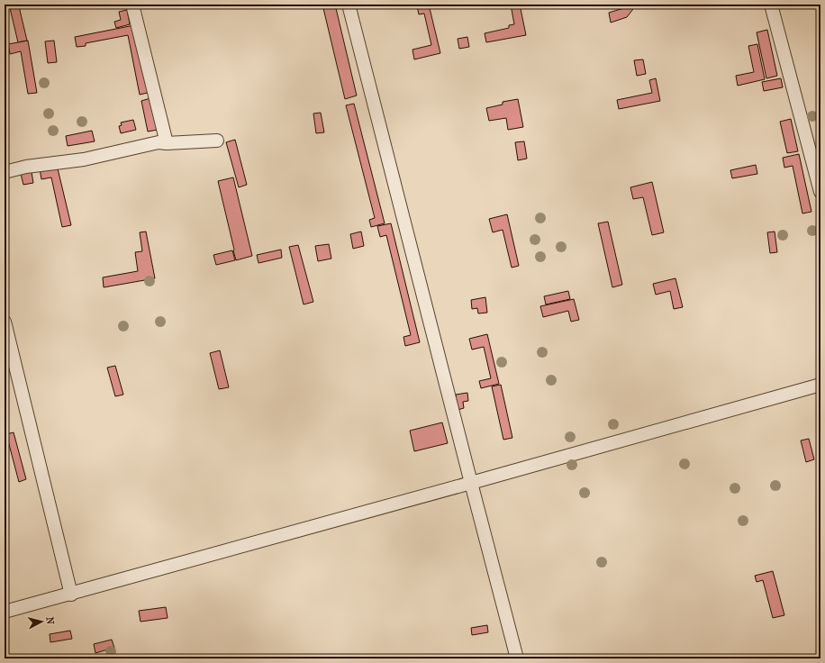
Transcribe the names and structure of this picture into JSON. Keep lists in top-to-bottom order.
{
  "north": "right"
}
